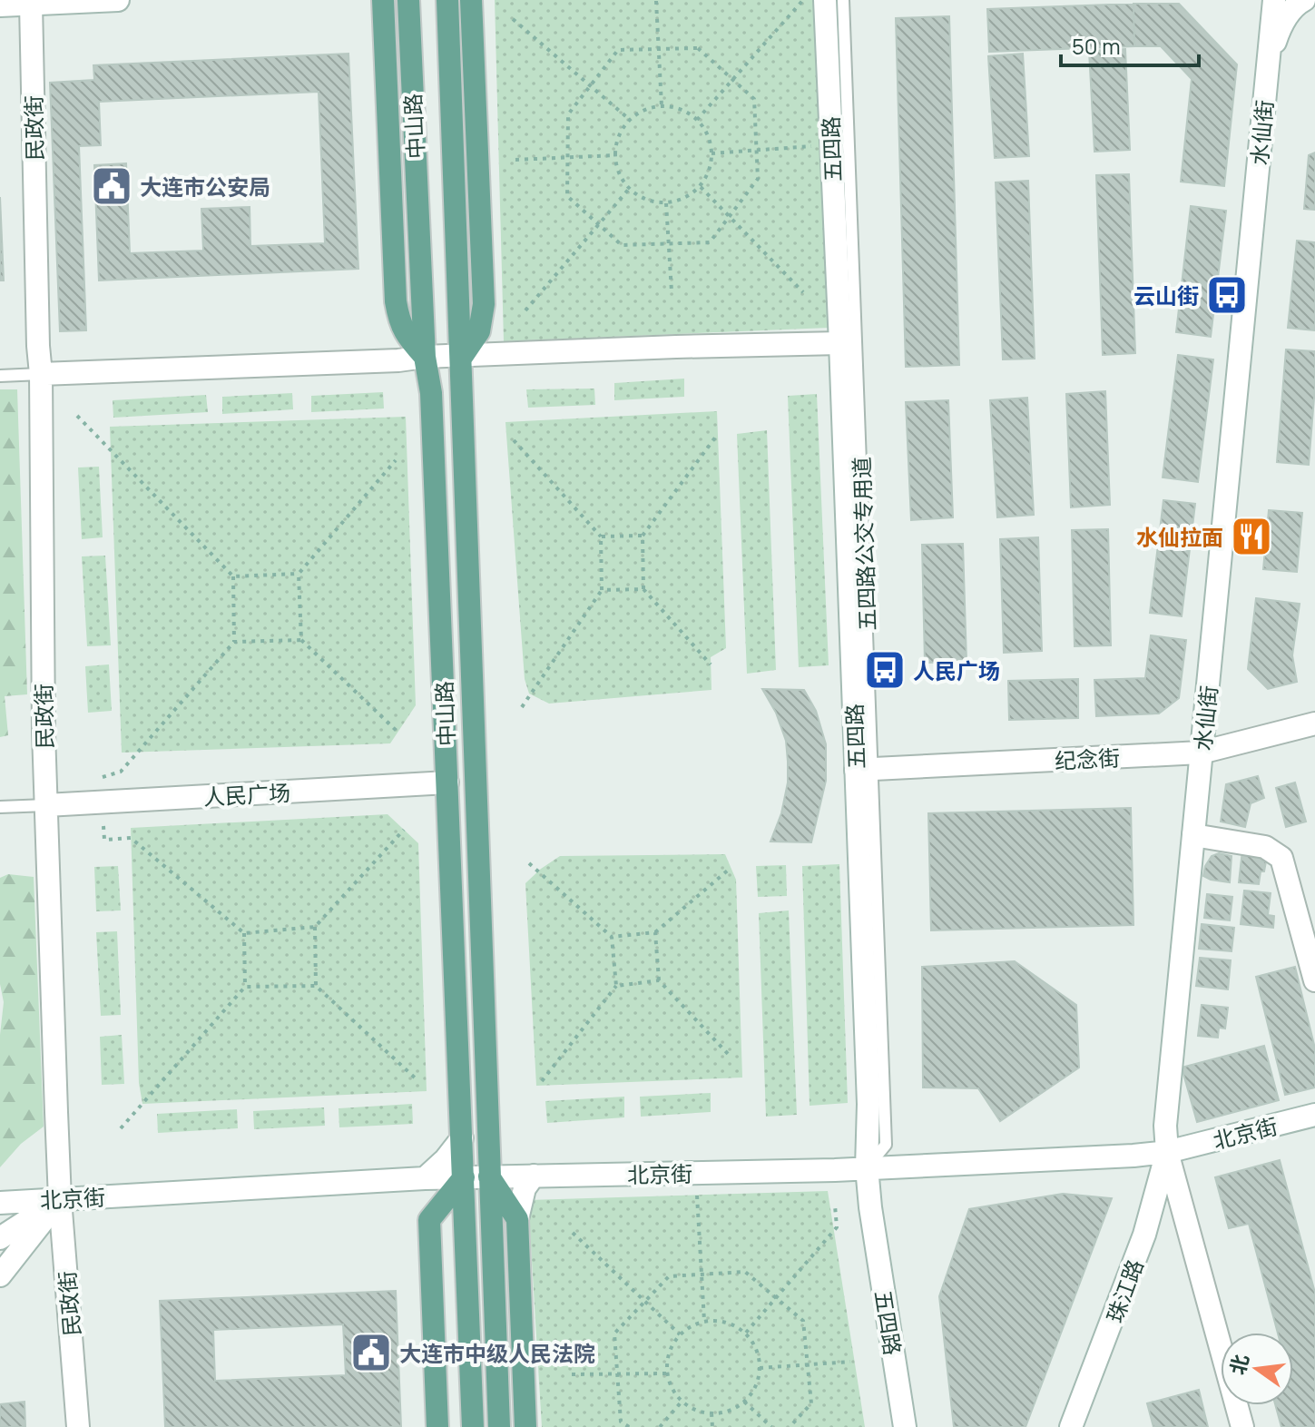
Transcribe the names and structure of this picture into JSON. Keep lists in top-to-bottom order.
{
  "streets": {
    "main road": ["中山路"],
    "street": [
      "民政街",
      "水仙街",
      "五四路",
      "纪念街",
      "人民广场",
      "北京街",
      "珠江路"
    ],
    "lane": ["五四路公交专用道"]
  },
  "crossings": [
    ["中山路", "人民广场"],
    ["中山路", "北京街"],
    ["民政街", "人民广场"],
    ["民政街", "北京街"],
    ["水仙街", "纪念街"],
    ["水仙街", "北京街"],
    ["水仙街", "珠江路"],
    ["五四路", "五四路公交专用道"],
    ["五四路", "纪念街"],
    ["五四路", "北京街"],
    ["五四路公交专用道", "纪念街"],
    ["北京街", "珠江路"]
  ],
  "places": {
    "public building": ["大连市公安局", "大连市中级人民法院"],
    "bus stop": ["云山街", "人民广场"],
    "restaurant": ["水仙拉面"]
  },
  "scale_bar": "50 m",
  "north": "left"
}
